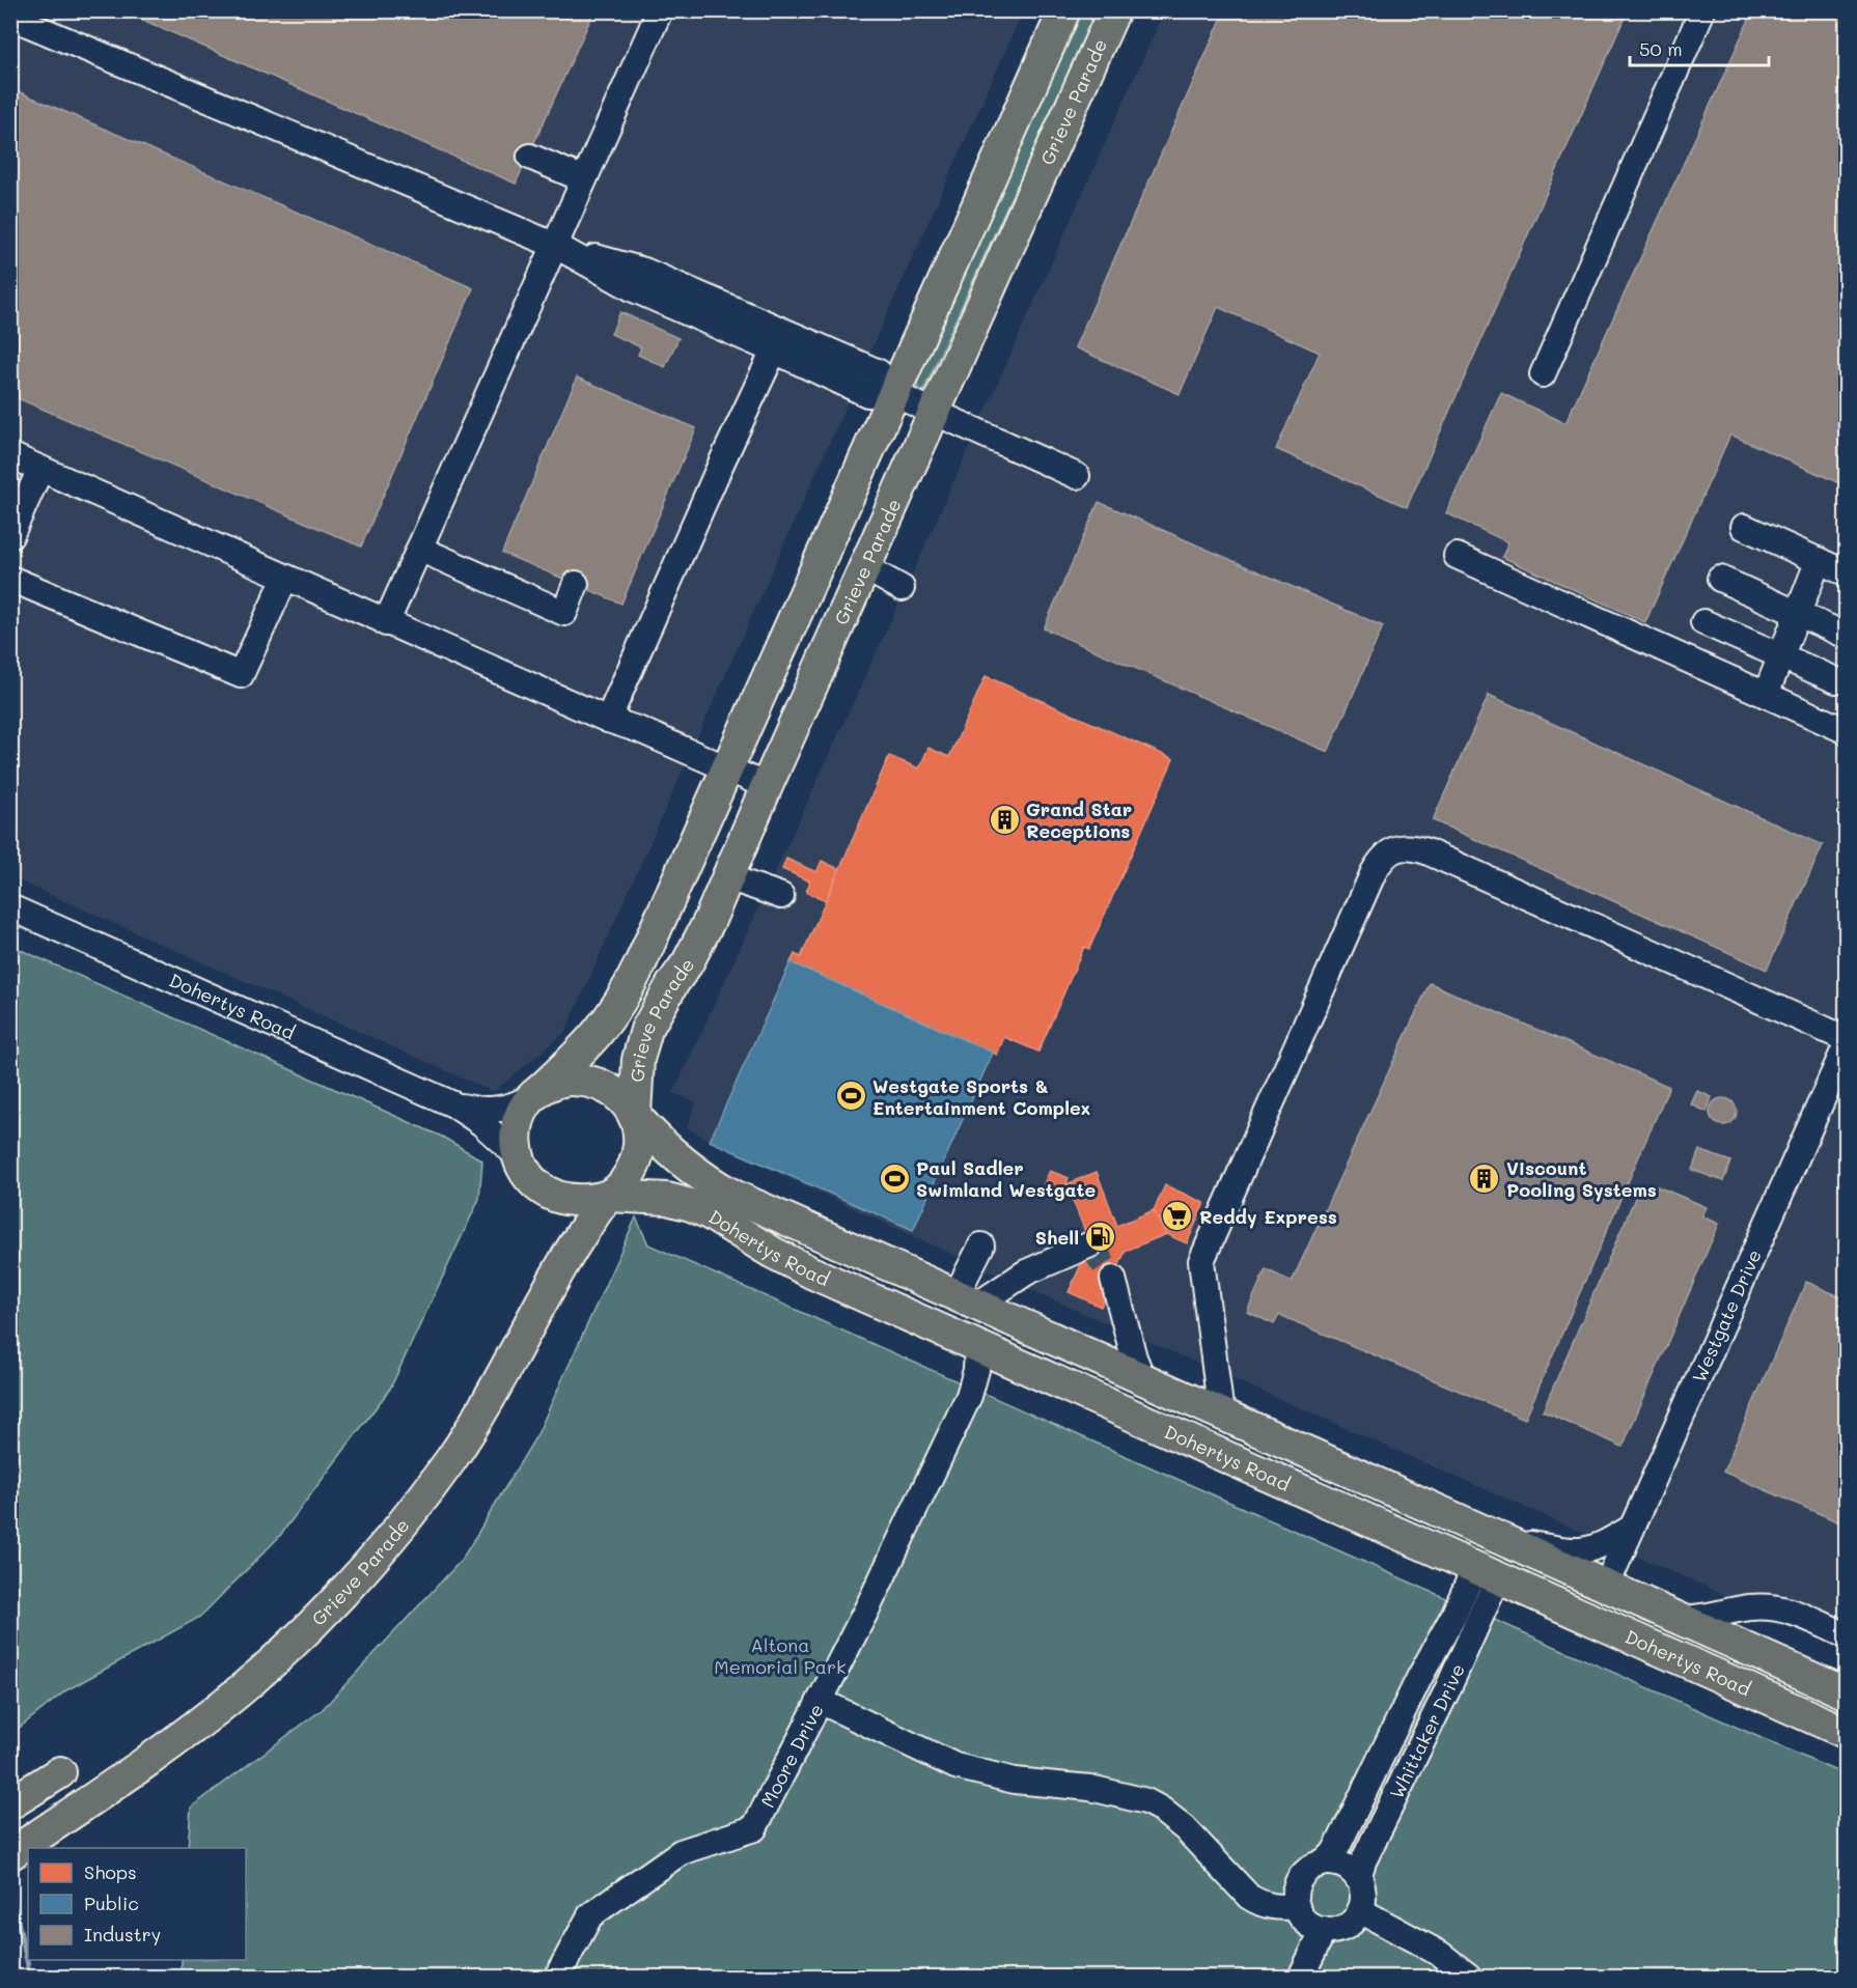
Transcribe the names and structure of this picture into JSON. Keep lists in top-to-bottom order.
{
  "streets": {
    "main road": ["Grieve Parade", "Dohertys Road"],
    "street": ["Westgate Drive", "Whittaker Drive", "Moore Drive"]
  },
  "crossings": [
    ["Grieve Parade", "Dohertys Road"],
    ["Dohertys Road", "Westgate Drive"],
    ["Dohertys Road", "Whittaker Drive"],
    ["Dohertys Road", "Moore Drive"]
  ],
  "parks": ["Altona Memorial Park"],
  "places": {
    "building": ["Grand Star Receptions", "Viscount Pooling Systems"],
    "sports": ["Westgate Sports & Entertainment Complex", "Paul Sadler Swimland Westgate"],
    "supermarket": ["Reddy Express"],
    "fuel station": ["Shell"]
  },
  "legend": ["Shops", "Public", "Industry"],
  "scale_bar": "50 m"
}
